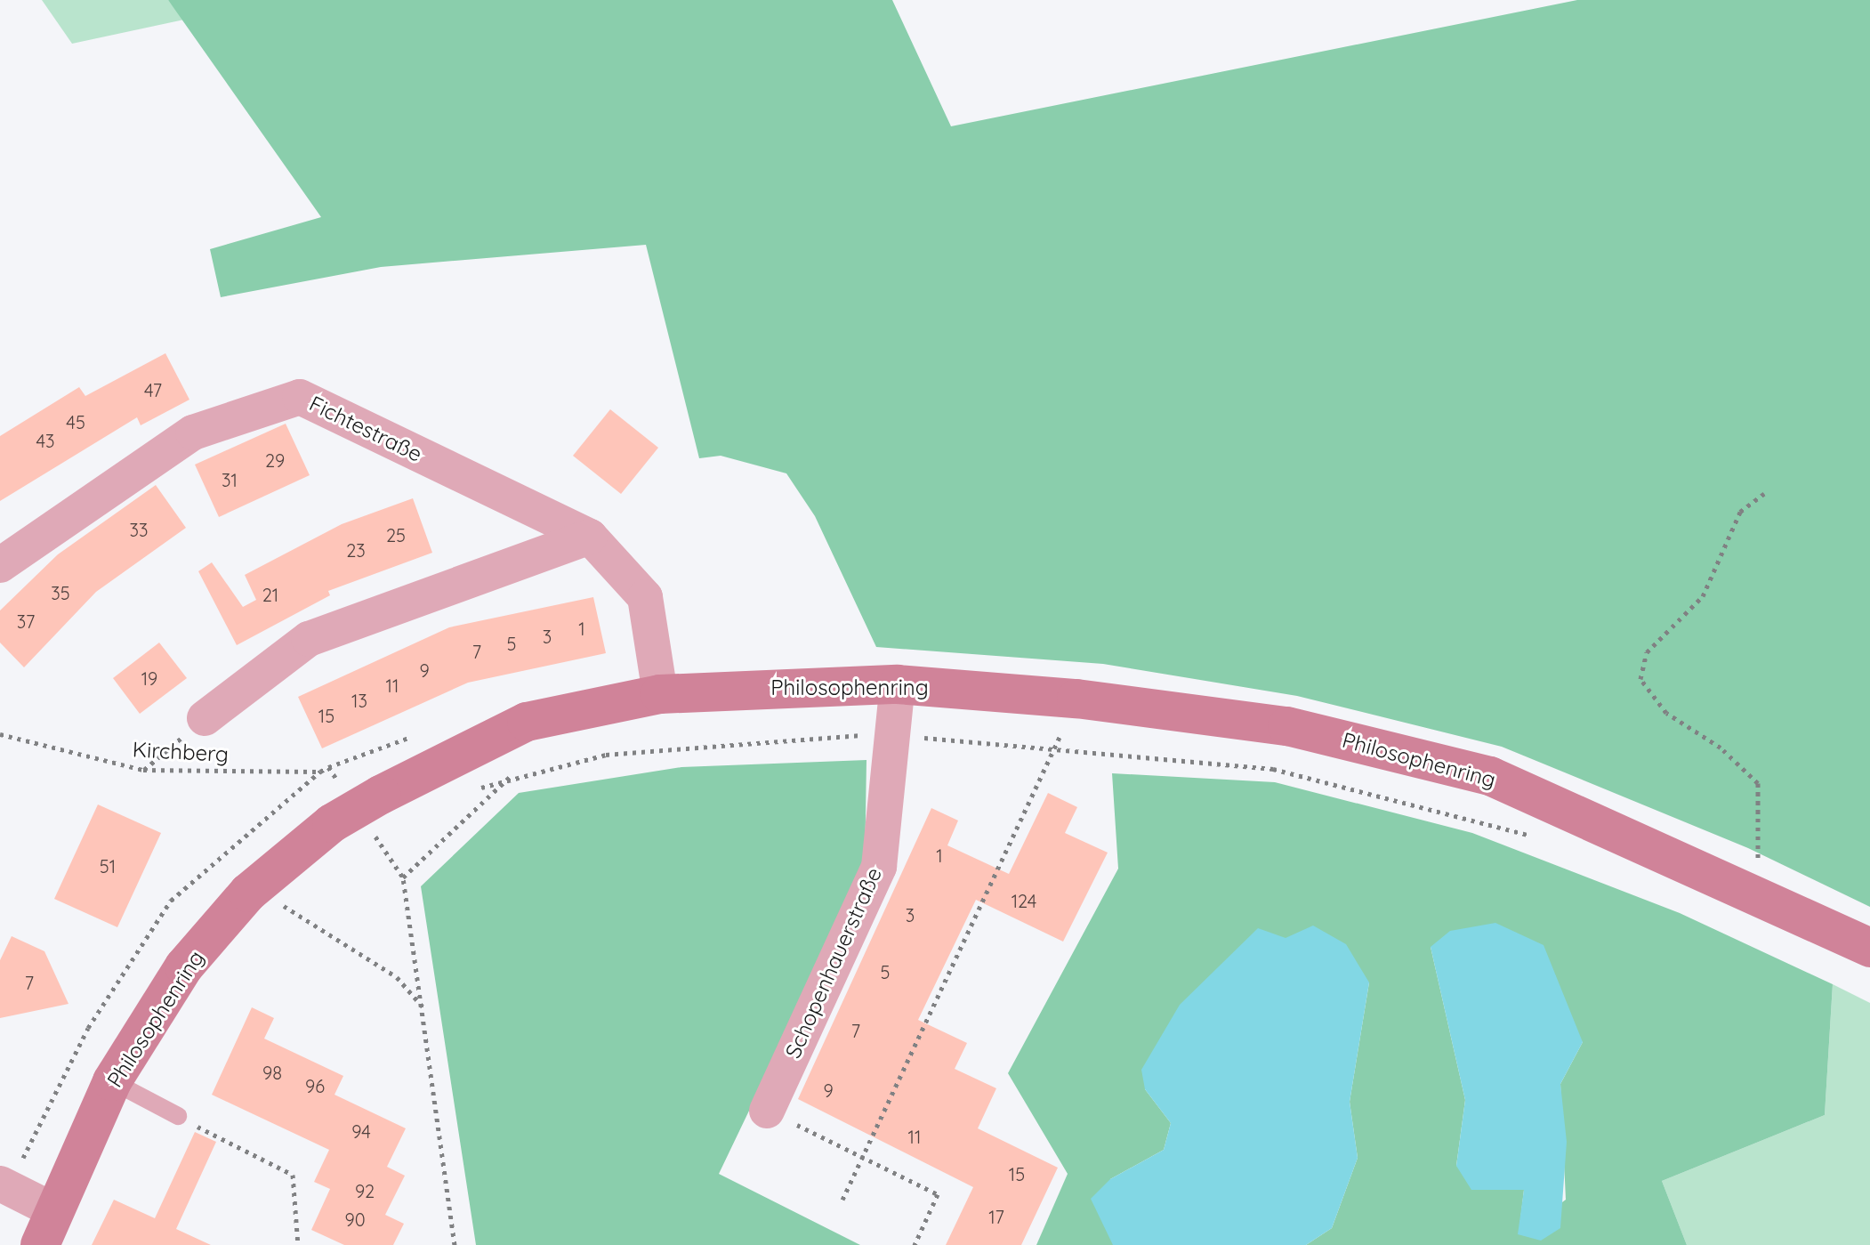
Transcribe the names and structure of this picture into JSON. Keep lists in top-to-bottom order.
{
  "streets": {
    "street": ["Fichtestraße", "Philosophenring", "Schopenhauerstraße"],
    "path": ["Kirchberg"]
  },
  "crossings": [
    ["Fichtestraße", "Philosophenring"],
    ["Philosophenring", "Schopenhauerstraße"]
  ],
  "house_numbers": [
    "47",
    "45",
    "43",
    "29",
    "31",
    "33",
    "25",
    "23",
    "35",
    "21",
    "37",
    "1",
    "3",
    "5",
    "7",
    "9",
    "19",
    "11",
    "13",
    "15",
    "1",
    "51",
    "124",
    "3",
    "5",
    "7",
    "7",
    "98",
    "96",
    "9",
    "94",
    "11",
    "15",
    "92",
    "17",
    "90"
  ]
}
